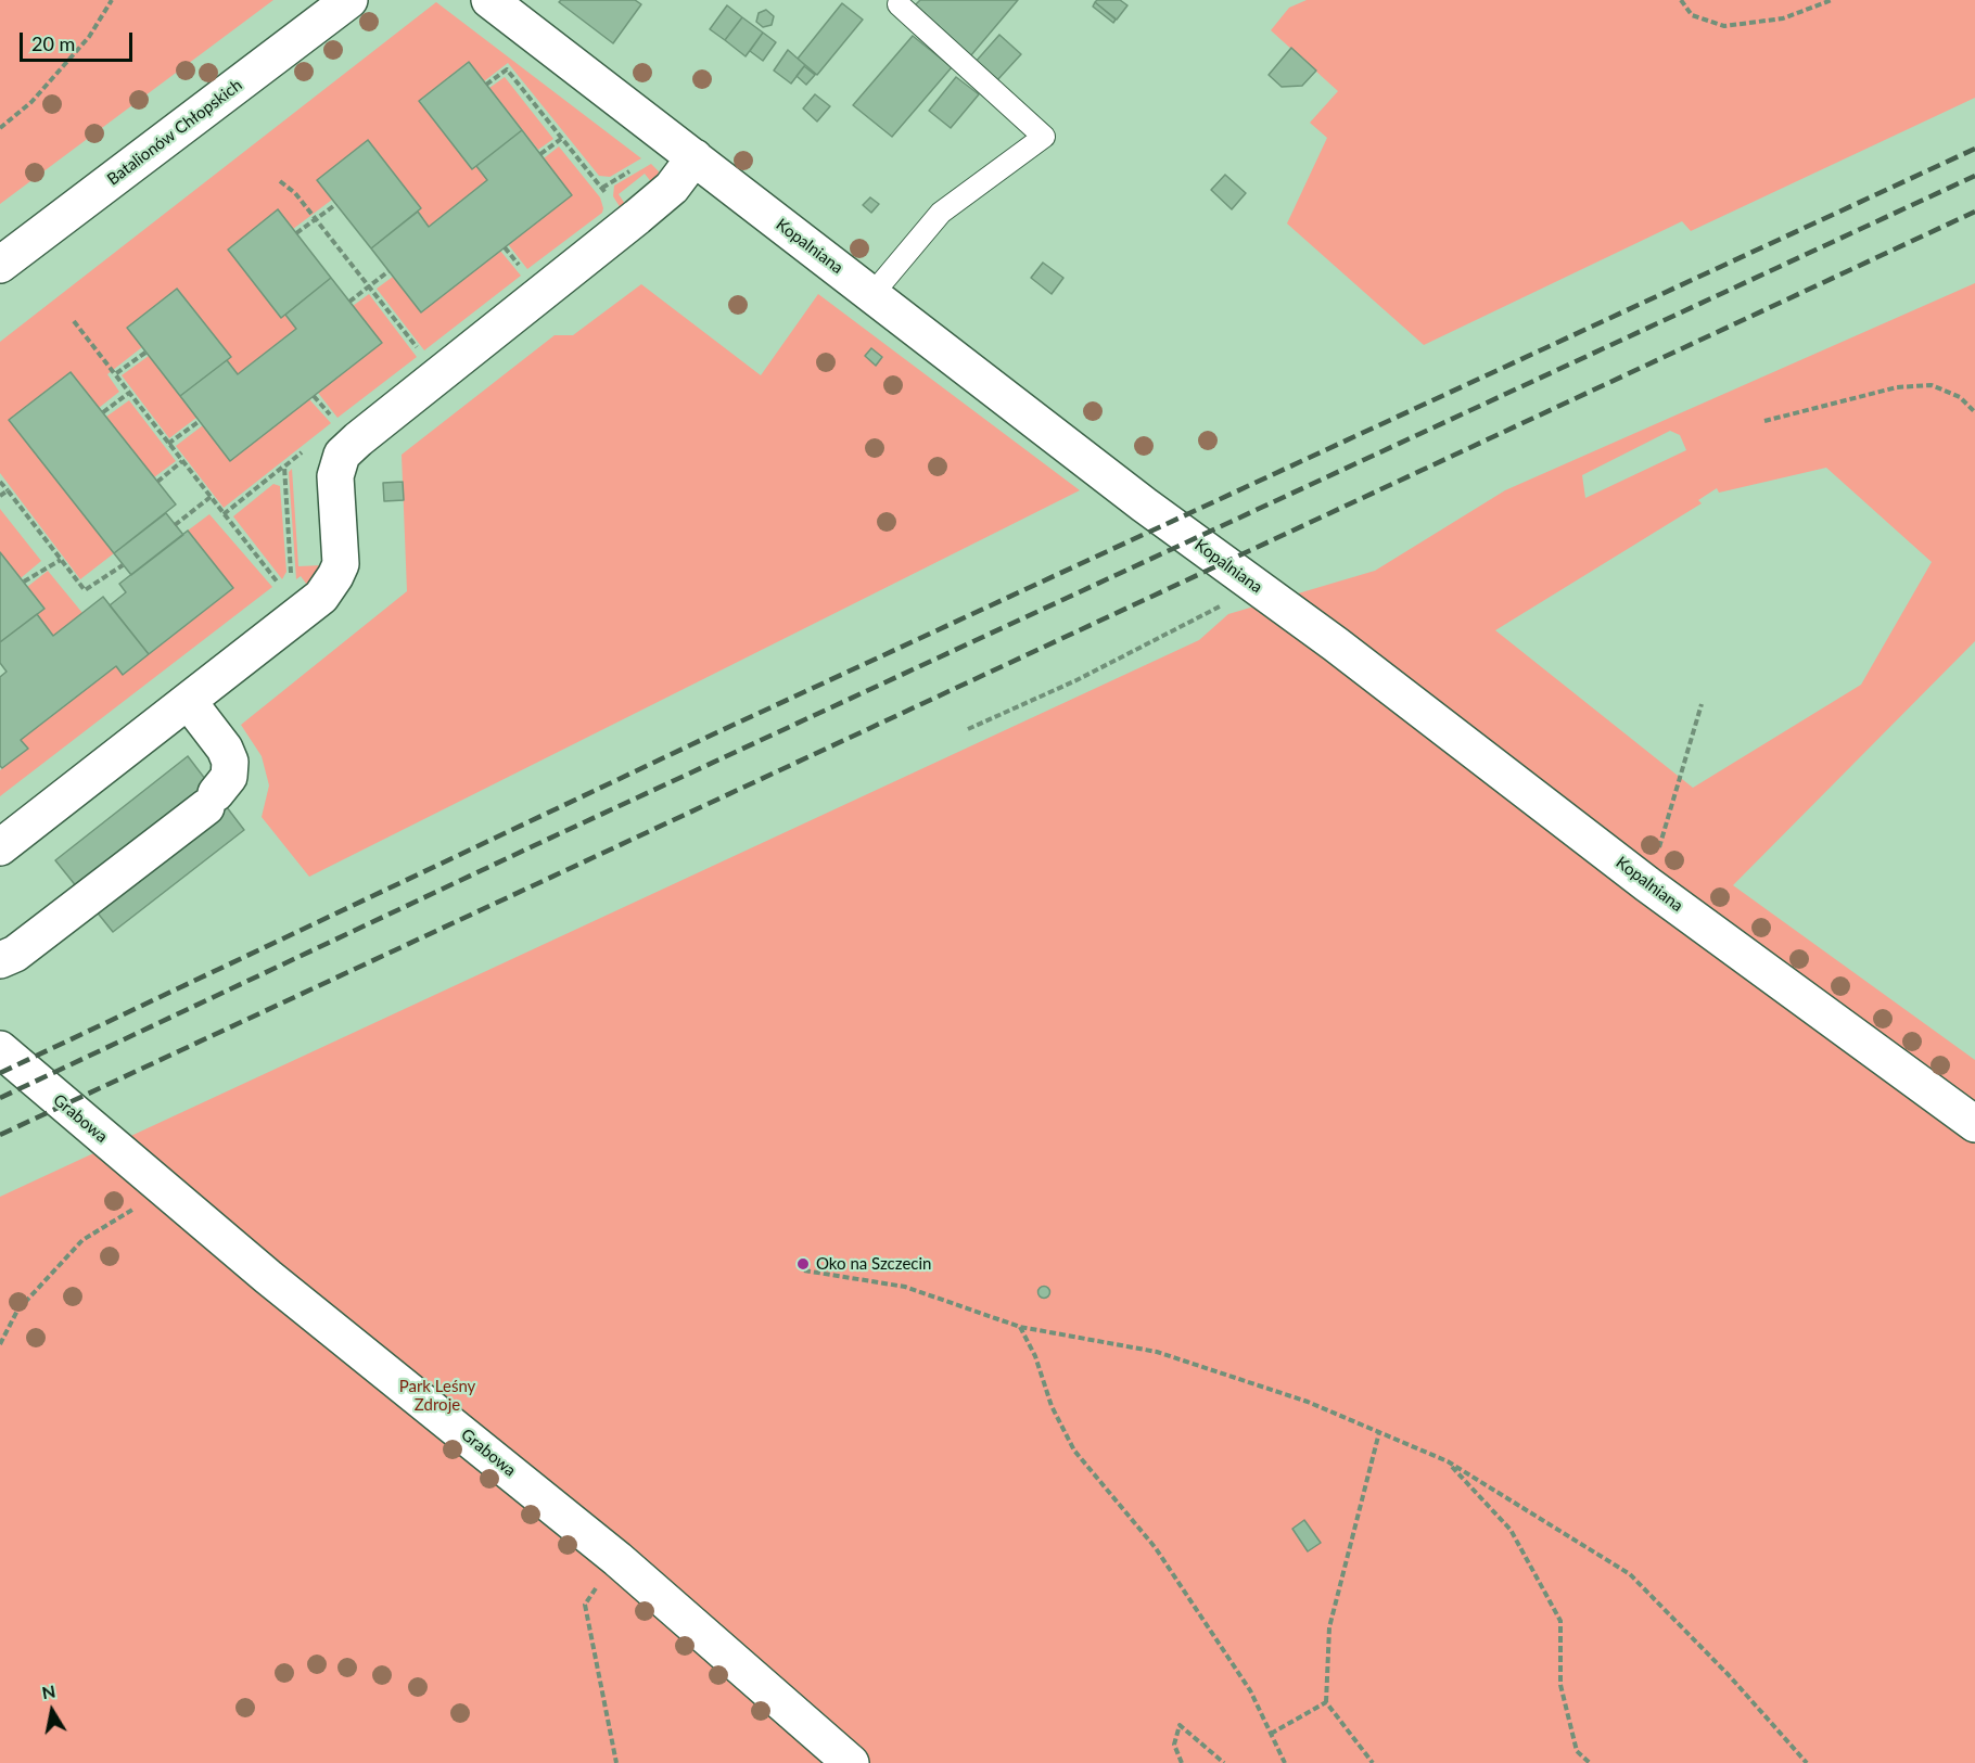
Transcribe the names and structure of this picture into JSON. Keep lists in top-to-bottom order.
{
  "streets": {
    "street": ["Batalionów Chłopskich", "Kopalniana", "Grabowa"]
  },
  "parks": ["Park Leśny Zdroje"],
  "places": ["Oko na Szczecin"],
  "scale_bar": "20 m",
  "north": "top"
}
